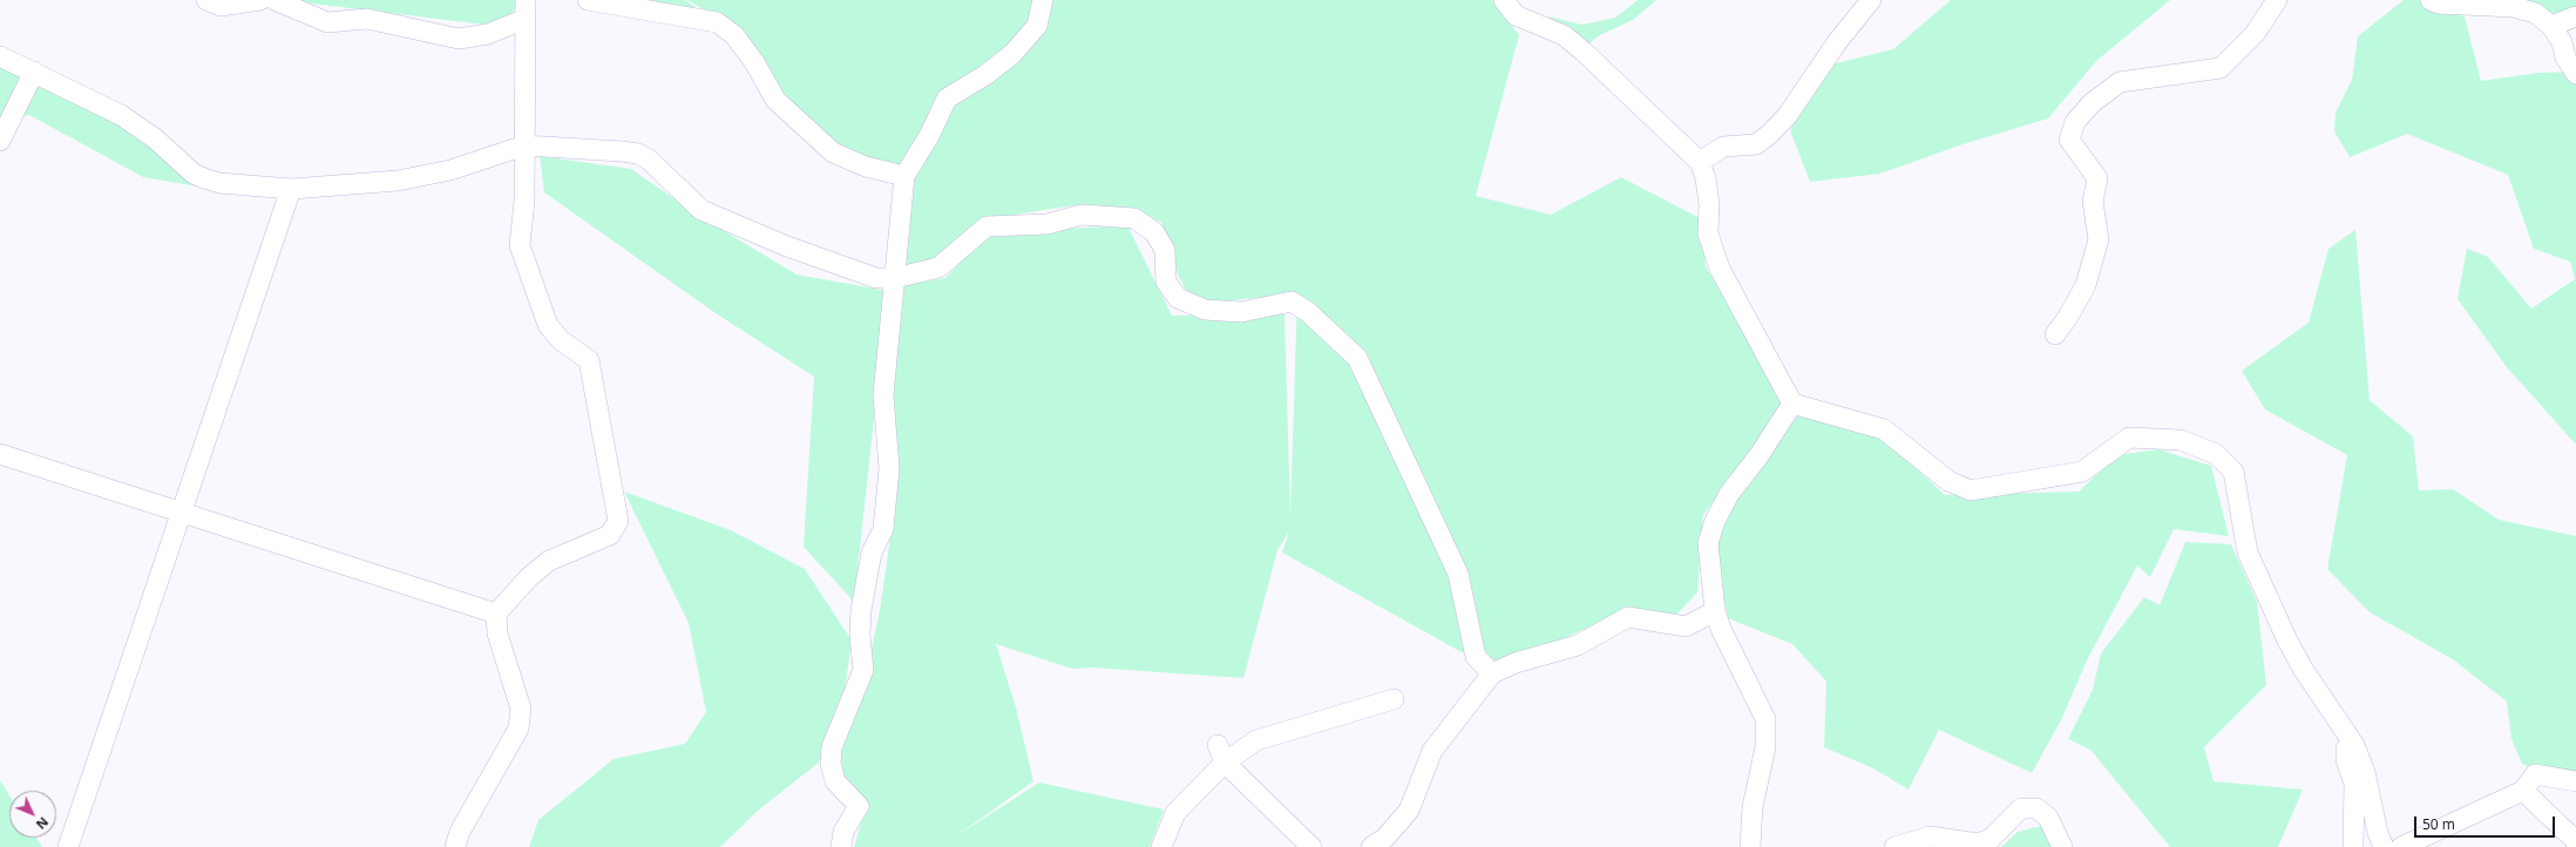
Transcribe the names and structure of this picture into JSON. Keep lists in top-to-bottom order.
{
  "scale_bar": "50 m",
  "north": "bottom right"
}
